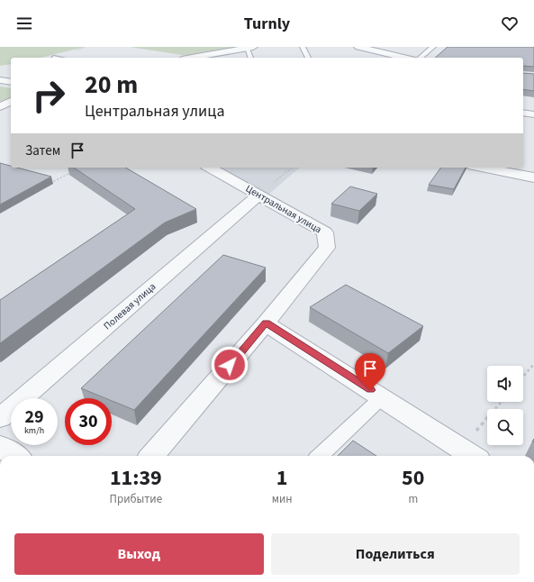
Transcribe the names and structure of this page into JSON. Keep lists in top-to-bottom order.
{
  "streets": {
    "street": ["Центральная улица", "Полевая улица"]
  },
  "crossings": [
    ["Центральная улица", "Полевая улица"]
  ],
  "page": {
    "header": "Turnly",
    "turn": ["20 m", "Центральная улица"],
    "then": "Затем",
    "speed": "29 km/h",
    "limit": "30",
    "eta": [
      "11:39",
      "Прибытие",
      "1",
      "мин",
      "50",
      "m"
    ],
    "buttons": ["Выход", "Поделиться"]
  }
}
